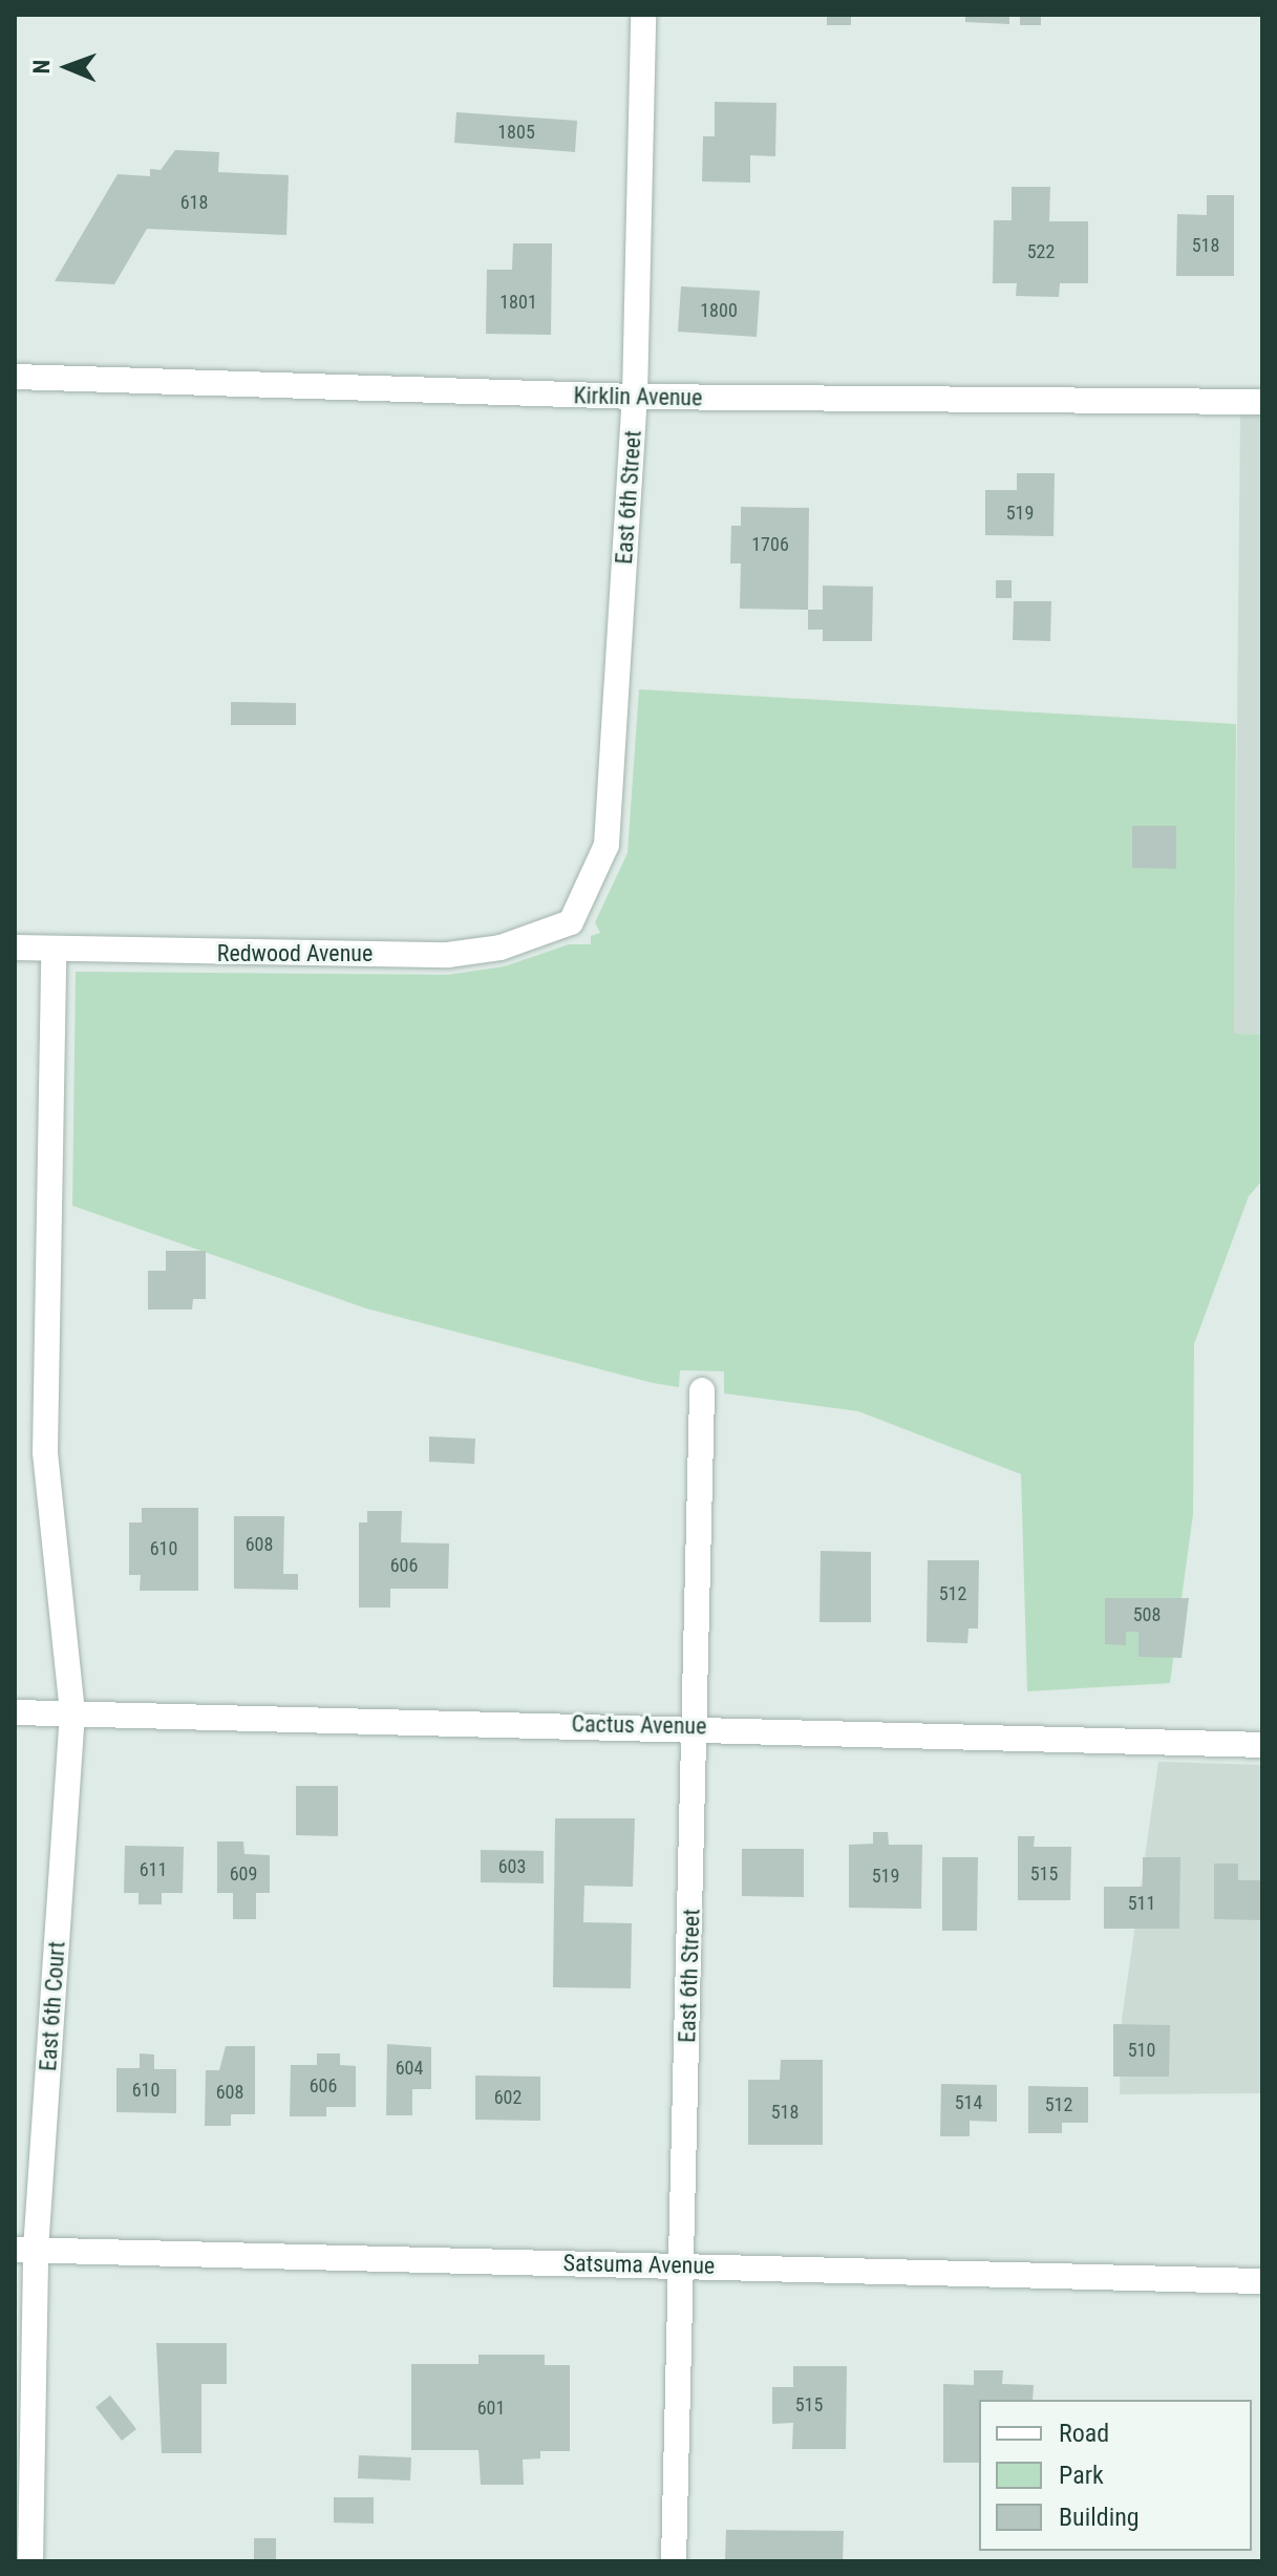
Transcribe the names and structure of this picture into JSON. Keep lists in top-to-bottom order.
{
  "streets": {
    "street": [
      "Kirklin Avenue",
      "East 6th Street",
      "Redwood Avenue",
      "Cactus Avenue",
      "East 6th Court",
      "Satsuma Avenue"
    ]
  },
  "crossings": [
    ["Kirklin Avenue", "East 6th Street"],
    ["East 6th Street", "Redwood Avenue"],
    ["East 6th Street", "Cactus Avenue"],
    ["East 6th Street", "Satsuma Avenue"],
    ["Redwood Avenue", "East 6th Court"],
    ["Cactus Avenue", "East 6th Court"],
    ["East 6th Court", "Satsuma Avenue"]
  ],
  "house_numbers": [
    "1805",
    "618",
    "518",
    "522",
    "1801",
    "1800",
    "519",
    "1706",
    "608",
    "610",
    "606",
    "512",
    "508",
    "603",
    "611",
    "609",
    "515",
    "519",
    "511",
    "510",
    "604",
    "606",
    "610",
    "608",
    "602",
    "514",
    "512",
    "518",
    "515",
    "601"
  ],
  "legend": ["Road", "Park", "Building"],
  "north": "left"
}
